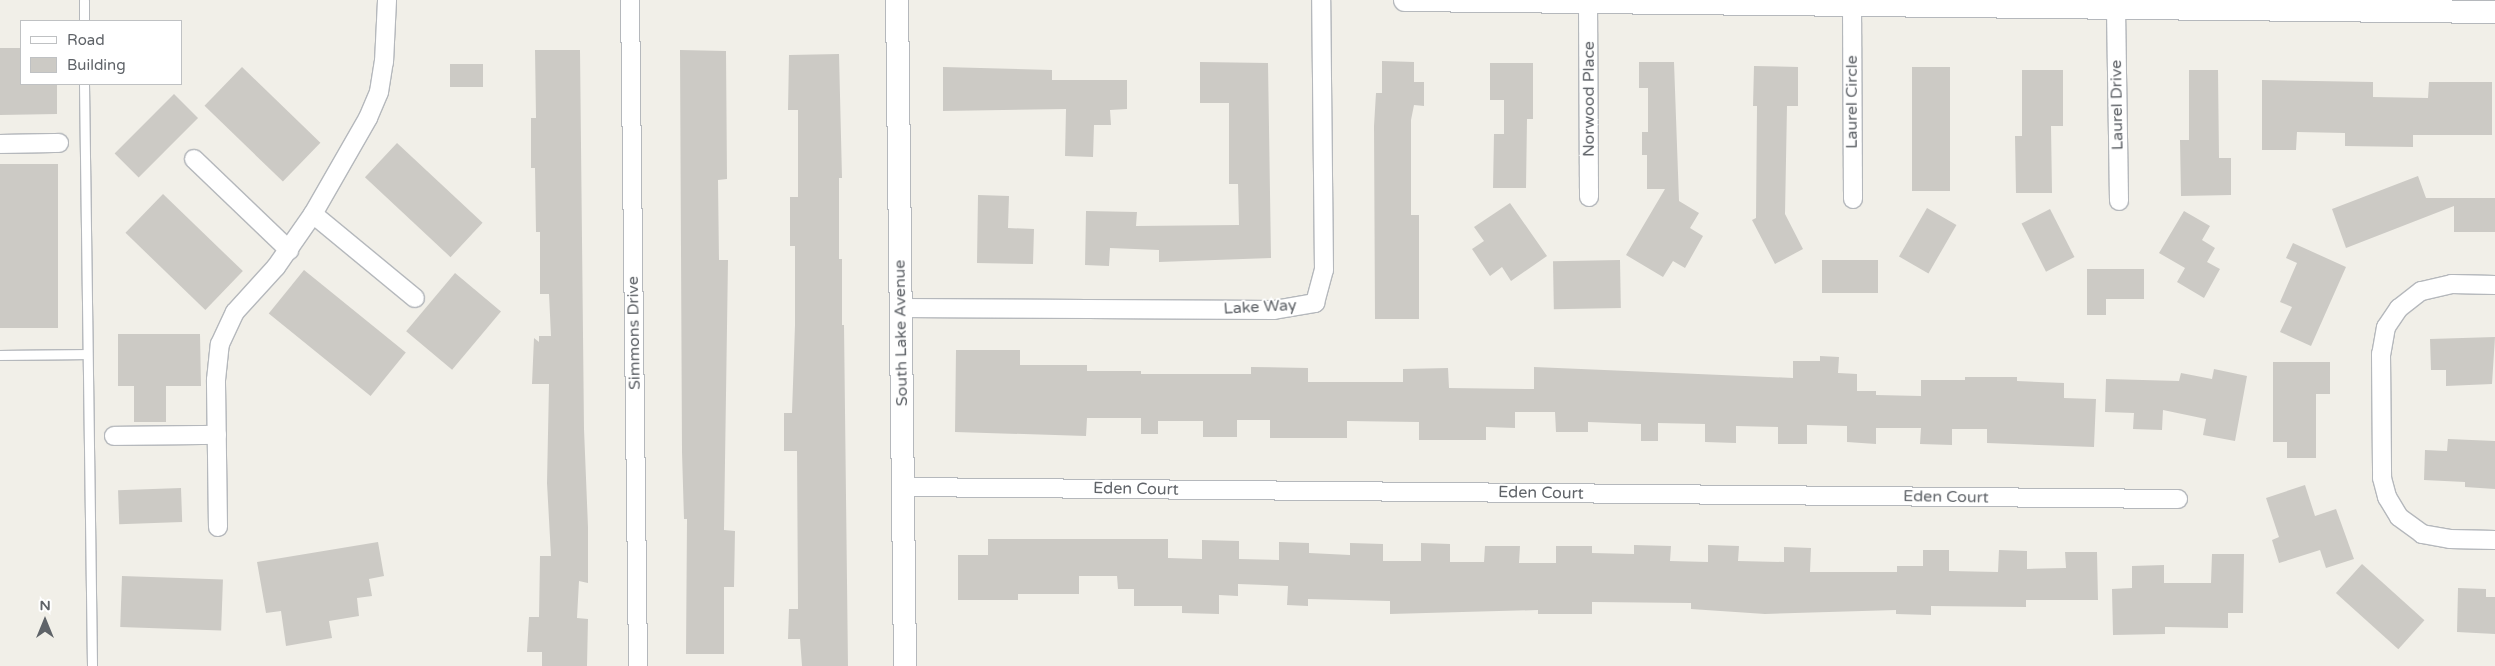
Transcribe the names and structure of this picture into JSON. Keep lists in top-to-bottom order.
{
  "streets": {
    "street": [
      "Norwood Place",
      "Laurel Circle",
      "Laurel Drive",
      "Lake Way",
      "Simmons Drive",
      "South Lake Avenue",
      "Eden Court"
    ]
  },
  "crossings": [
    ["Lake Way", "South Lake Avenue"],
    ["South Lake Avenue", "Eden Court"]
  ],
  "legend": ["Road", "Building"],
  "north": "top"
}
